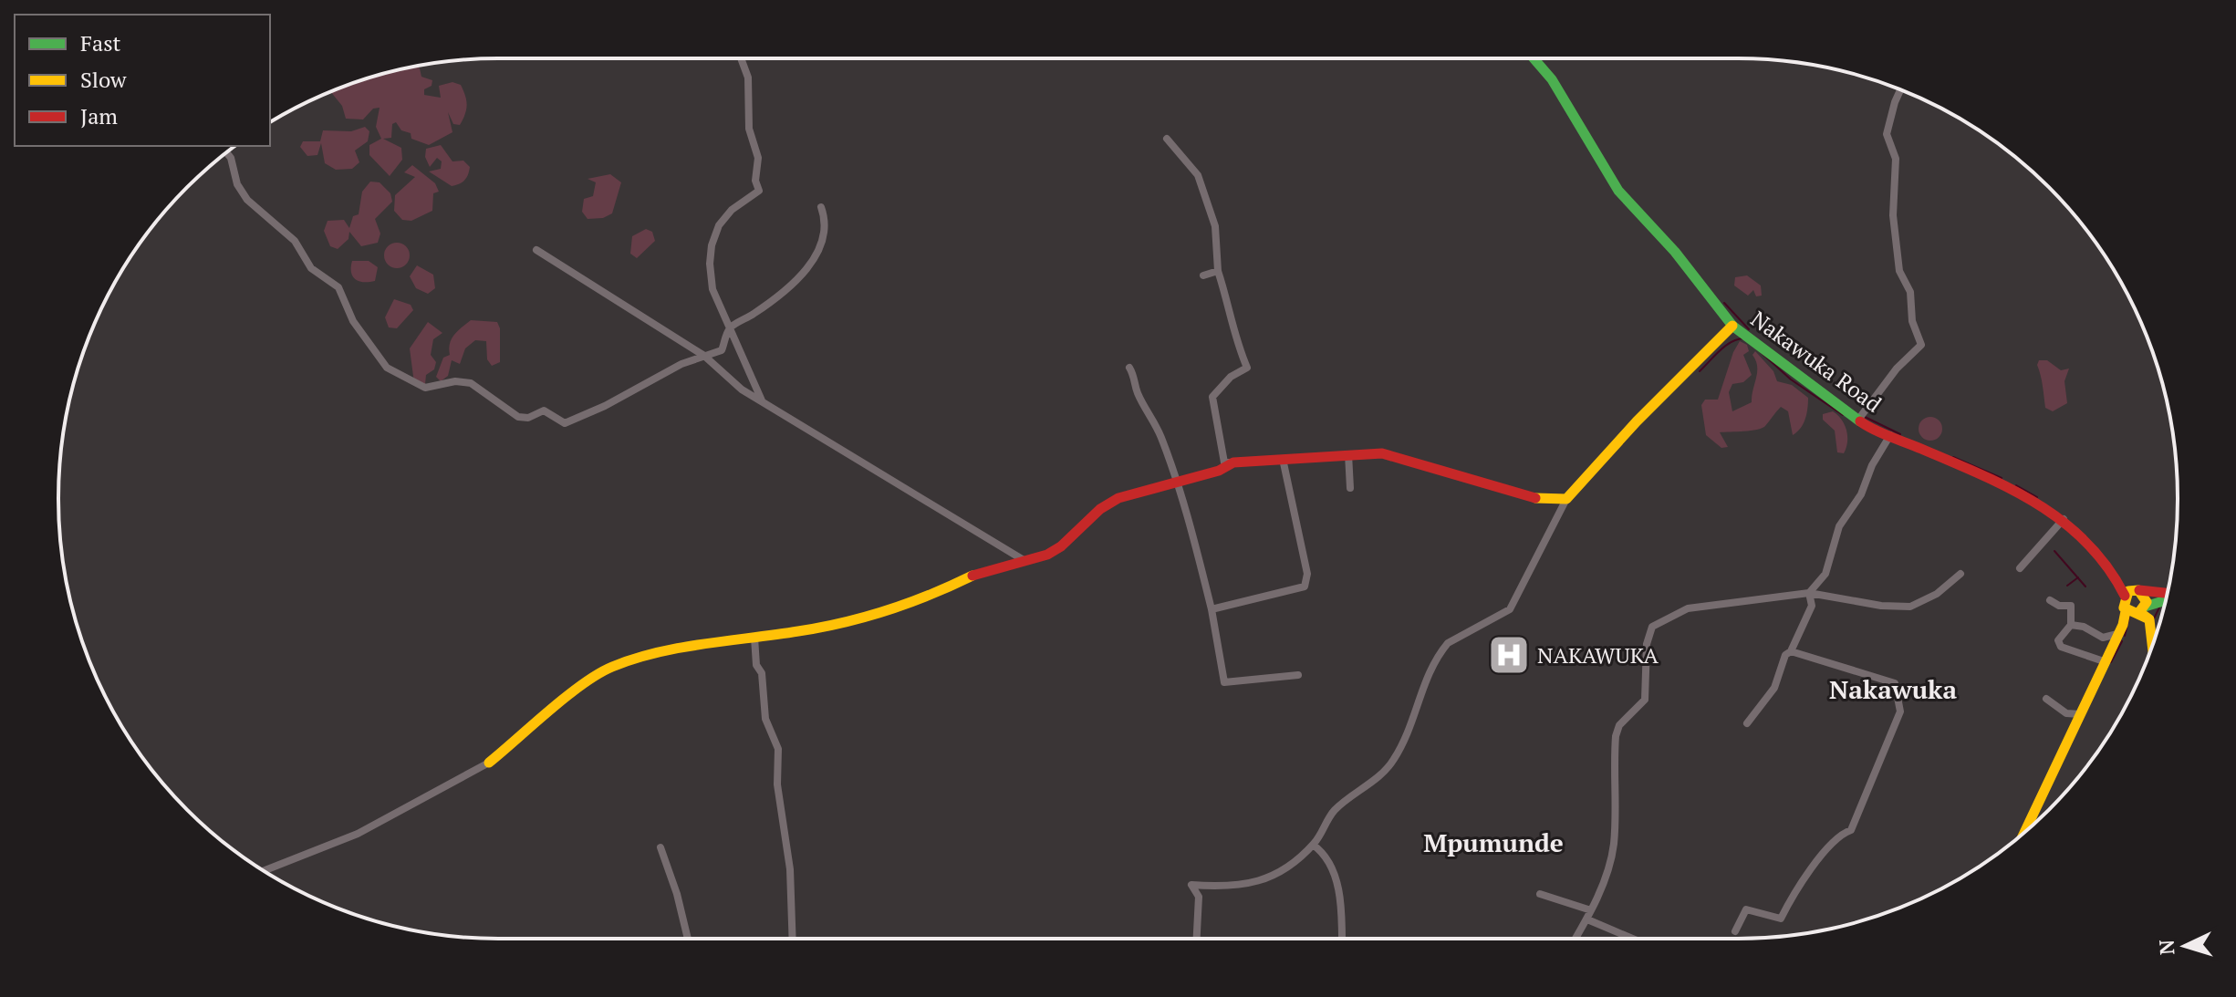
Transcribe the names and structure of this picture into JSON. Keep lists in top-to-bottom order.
{
  "streets": {
    "street": ["Nakawuka Road"]
  },
  "districts": ["Nakawuka", "Mpumunde"],
  "places": {
    "hospital": ["NAKAWUKA"]
  },
  "legend": ["Fast", "Slow", "Jam"],
  "north": "left"
}
